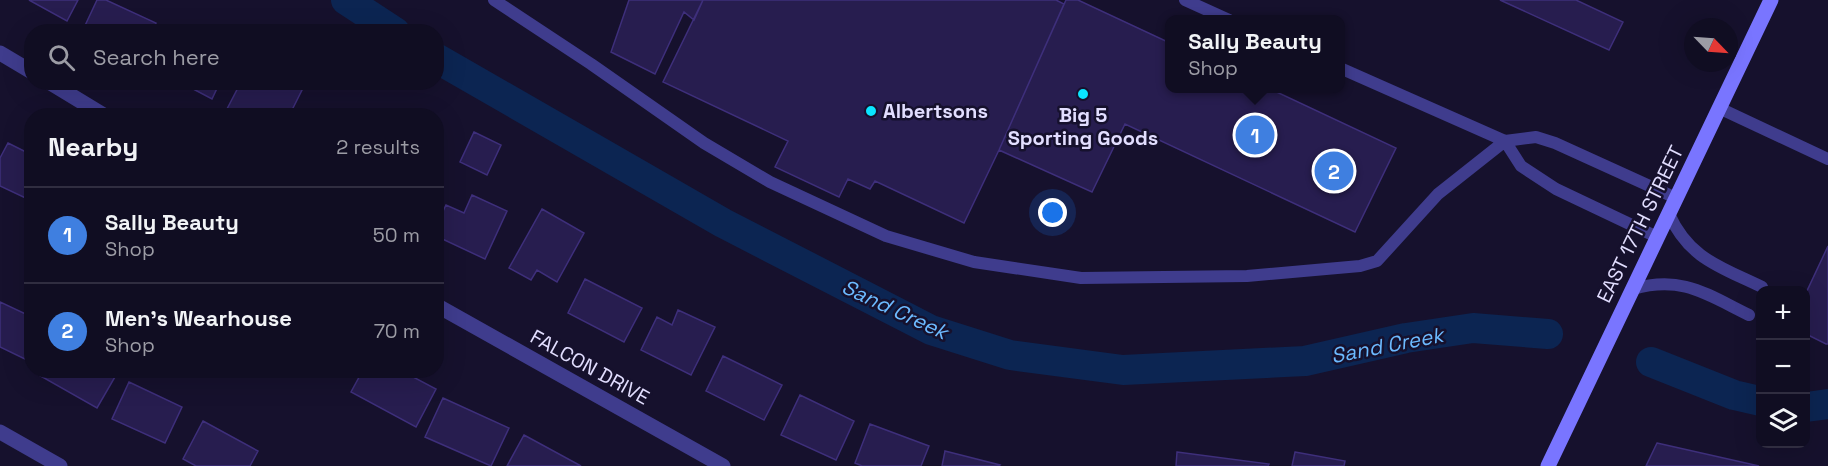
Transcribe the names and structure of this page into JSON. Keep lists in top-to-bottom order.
{
  "streets": {
    "main road": ["EAST 17TH STREET"],
    "street": ["FALCON DRIVE"]
  },
  "water": ["Sand Creek"],
  "places": ["Big 5 Sporting Goods", "Albertsons"],
  "north": "bottom right",
  "page": {
    "popup": ["Sally Beauty", "Shop"],
    "search": "Search here",
    "heading": ["Nearby", "2 results"],
    "pins": ["1", "2"],
    "list": [
      {
        "mark": "1",
        "name": "Sally Beauty",
        "note": "Shop",
        "value": "50 m"
      },
      {
        "mark": "2",
        "name": "Men's Wearhouse",
        "note": "Shop",
        "value": "70 m"
      }
    ],
    "map_buttons": ["+", "−"]
  }
}
